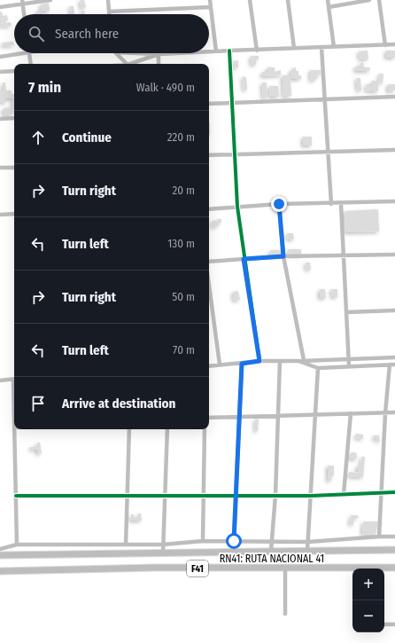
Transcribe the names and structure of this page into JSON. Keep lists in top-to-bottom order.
{
  "streets": {
    "main road": ["RN41: RUTA NACIONAL 41", "F41"]
  },
  "page": {
    "search": "Search here",
    "heading": ["7 min", "Walk · 490 m"],
    "list": [
      ["Continue", "220 m"],
      ["Turn right", "20 m"],
      ["Turn left", "130 m"],
      ["Turn right", "50 m"],
      ["Turn left", "70 m"],
      "Arrive at destination"
    ],
    "map_buttons": ["+", "−"]
  }
}
